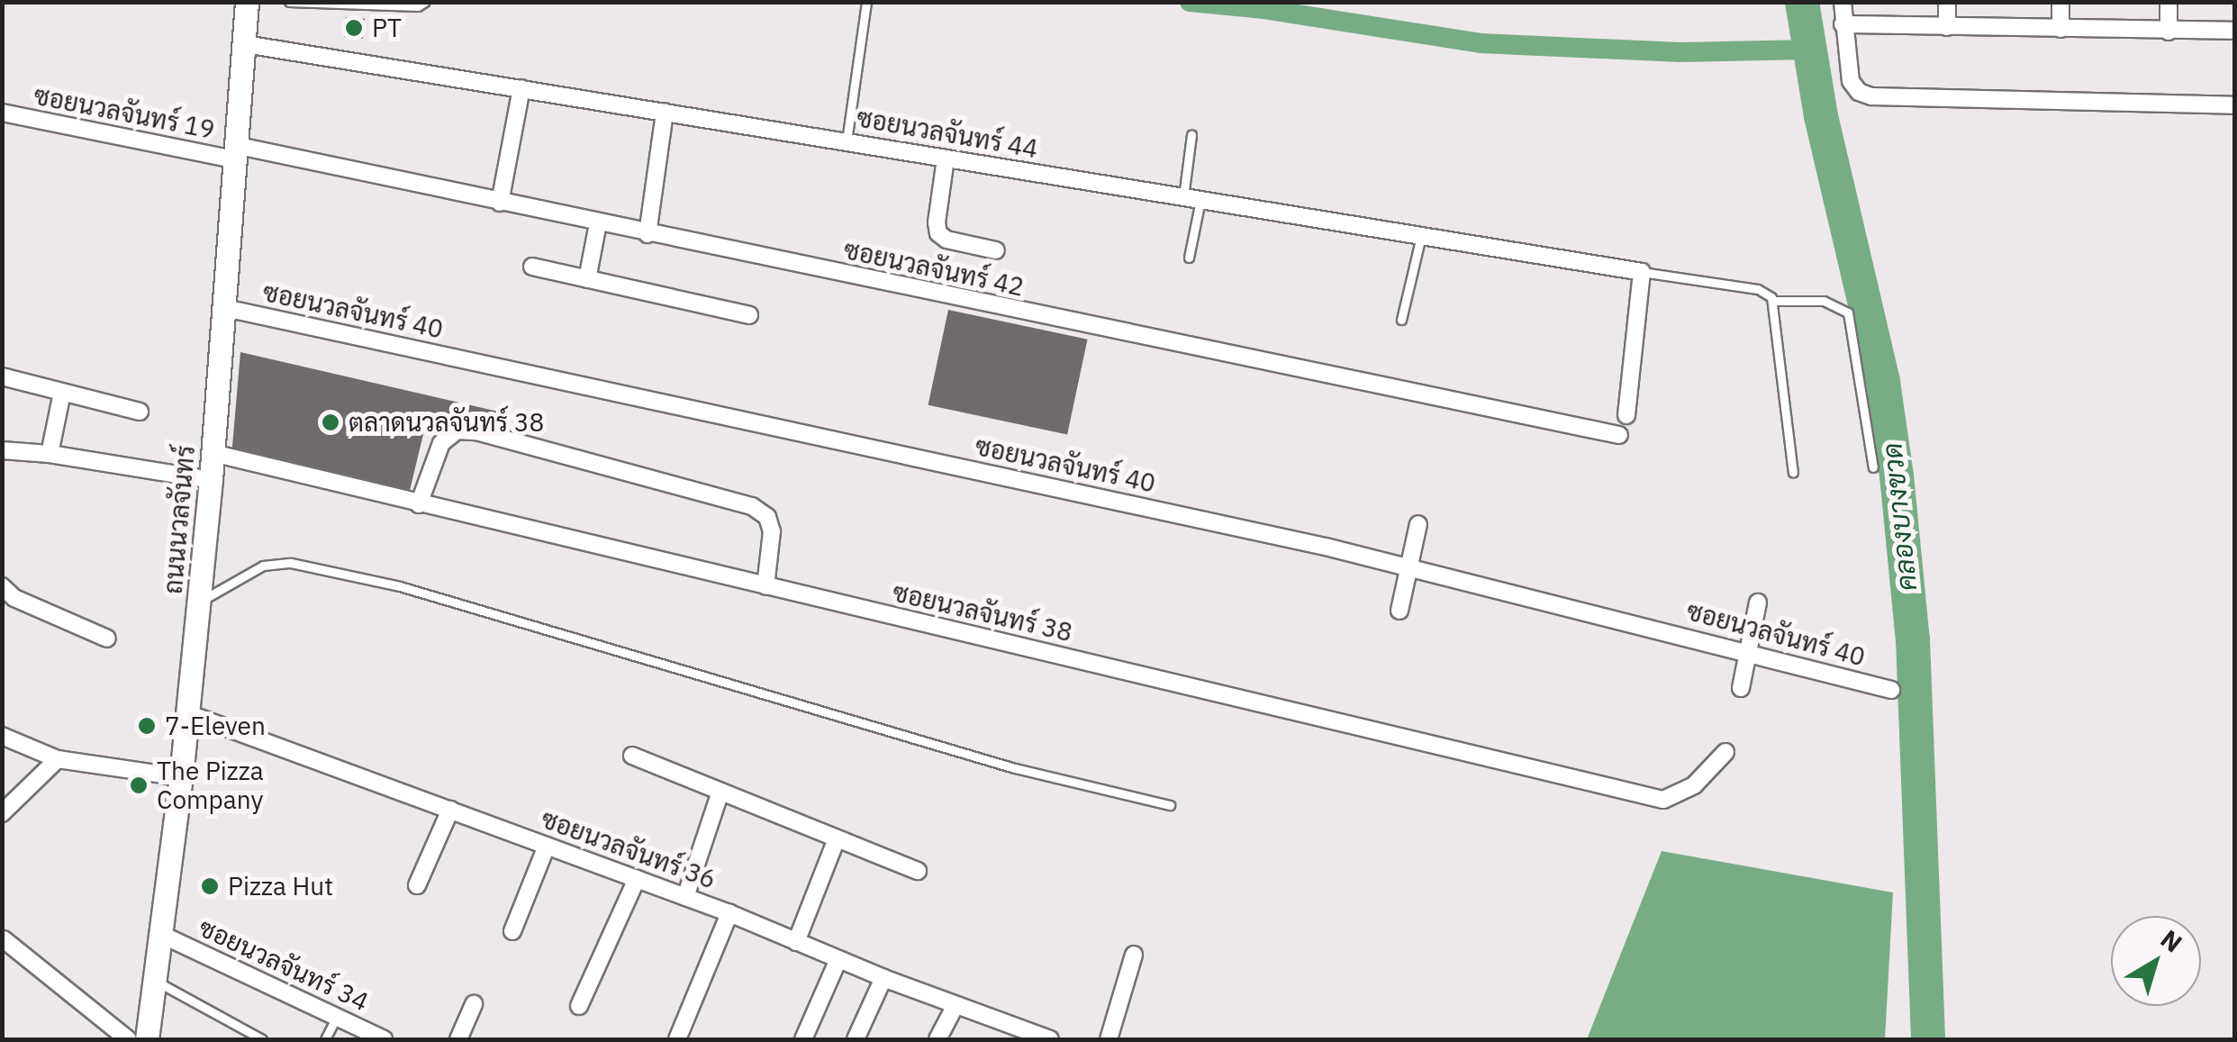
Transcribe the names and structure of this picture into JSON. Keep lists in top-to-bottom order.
{
  "streets": {
    "main road": ["ถนนนวลจันทร์"],
    "street": [
      "ซอยนวลจันทร์ 19",
      "ซอยนวลจันทร์ 44",
      "ซอยนวลจันทร์ 42",
      "ซอยนวลจันทร์ 40",
      "ซอยนวลจันทร์ 38",
      "ซอยนวลจันทร์ 36",
      "ซอยนวลจันทร์ 34"
    ]
  },
  "crossings": [
    ["ซอยนวลจันทร์ 19", "ซอยนวลจันทร์ 42"],
    ["ซอยนวลจันทร์ 19", "ถนนนวลจันทร์"],
    ["ซอยนวลจันทร์ 44", "ถนนนวลจันทร์"],
    ["ซอยนวลจันทร์ 42", "ถนนนวลจันทร์"],
    ["ซอยนวลจันทร์ 40", "ถนนนวลจันทร์"],
    ["ถนนนวลจันทร์", "ซอยนวลจันทร์ 38"],
    ["ถนนนวลจันทร์", "ซอยนวลจันทร์ 36"],
    ["ถนนนวลจันทร์", "ซอยนวลจันทร์ 34"]
  ],
  "water": ["คลองบางขวด"],
  "places": [
    "PT",
    "ตลาดนวลจันทร์ 38",
    "7-Eleven",
    "The Pizza Company",
    "Pizza Hut"
  ],
  "north": "top right"
}
